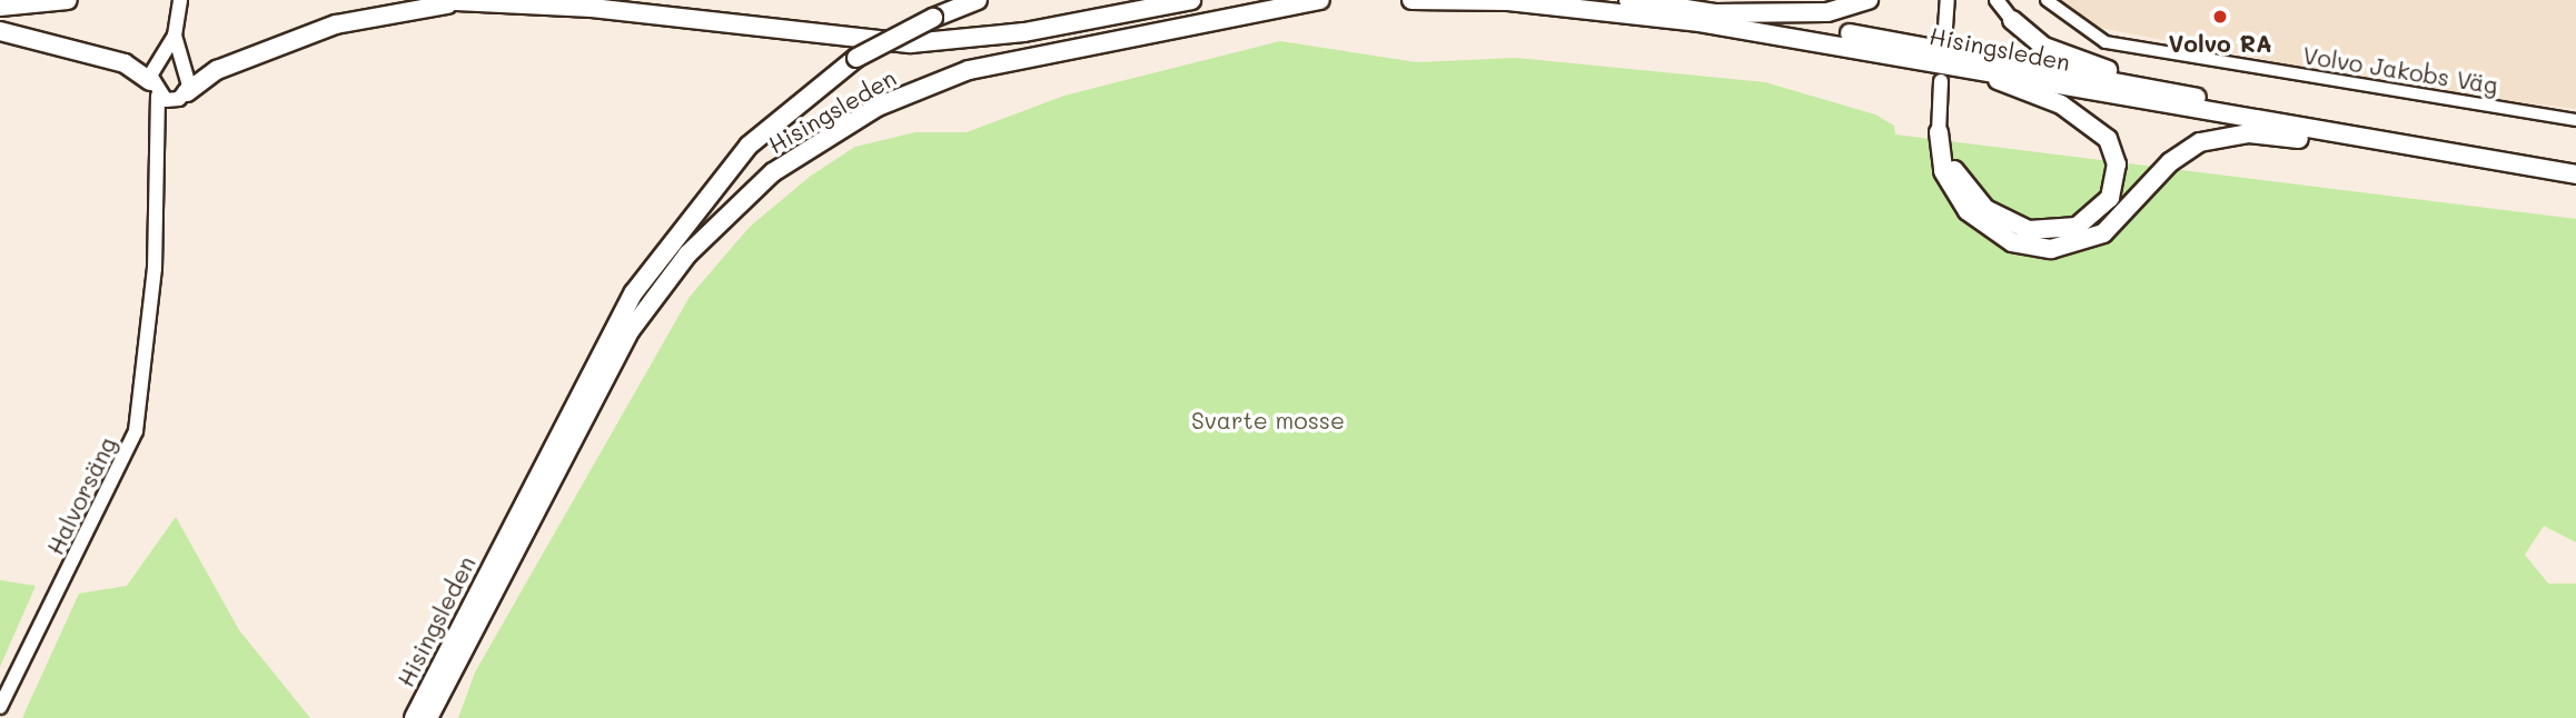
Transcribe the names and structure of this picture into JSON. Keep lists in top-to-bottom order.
{
  "streets": {
    "highway": ["Hisingsleden"],
    "street": ["Volvo Jakobs Väg", "Halvorsäng"]
  },
  "parks": ["Svarte mosse"],
  "places": ["Volvo RA"]
}
